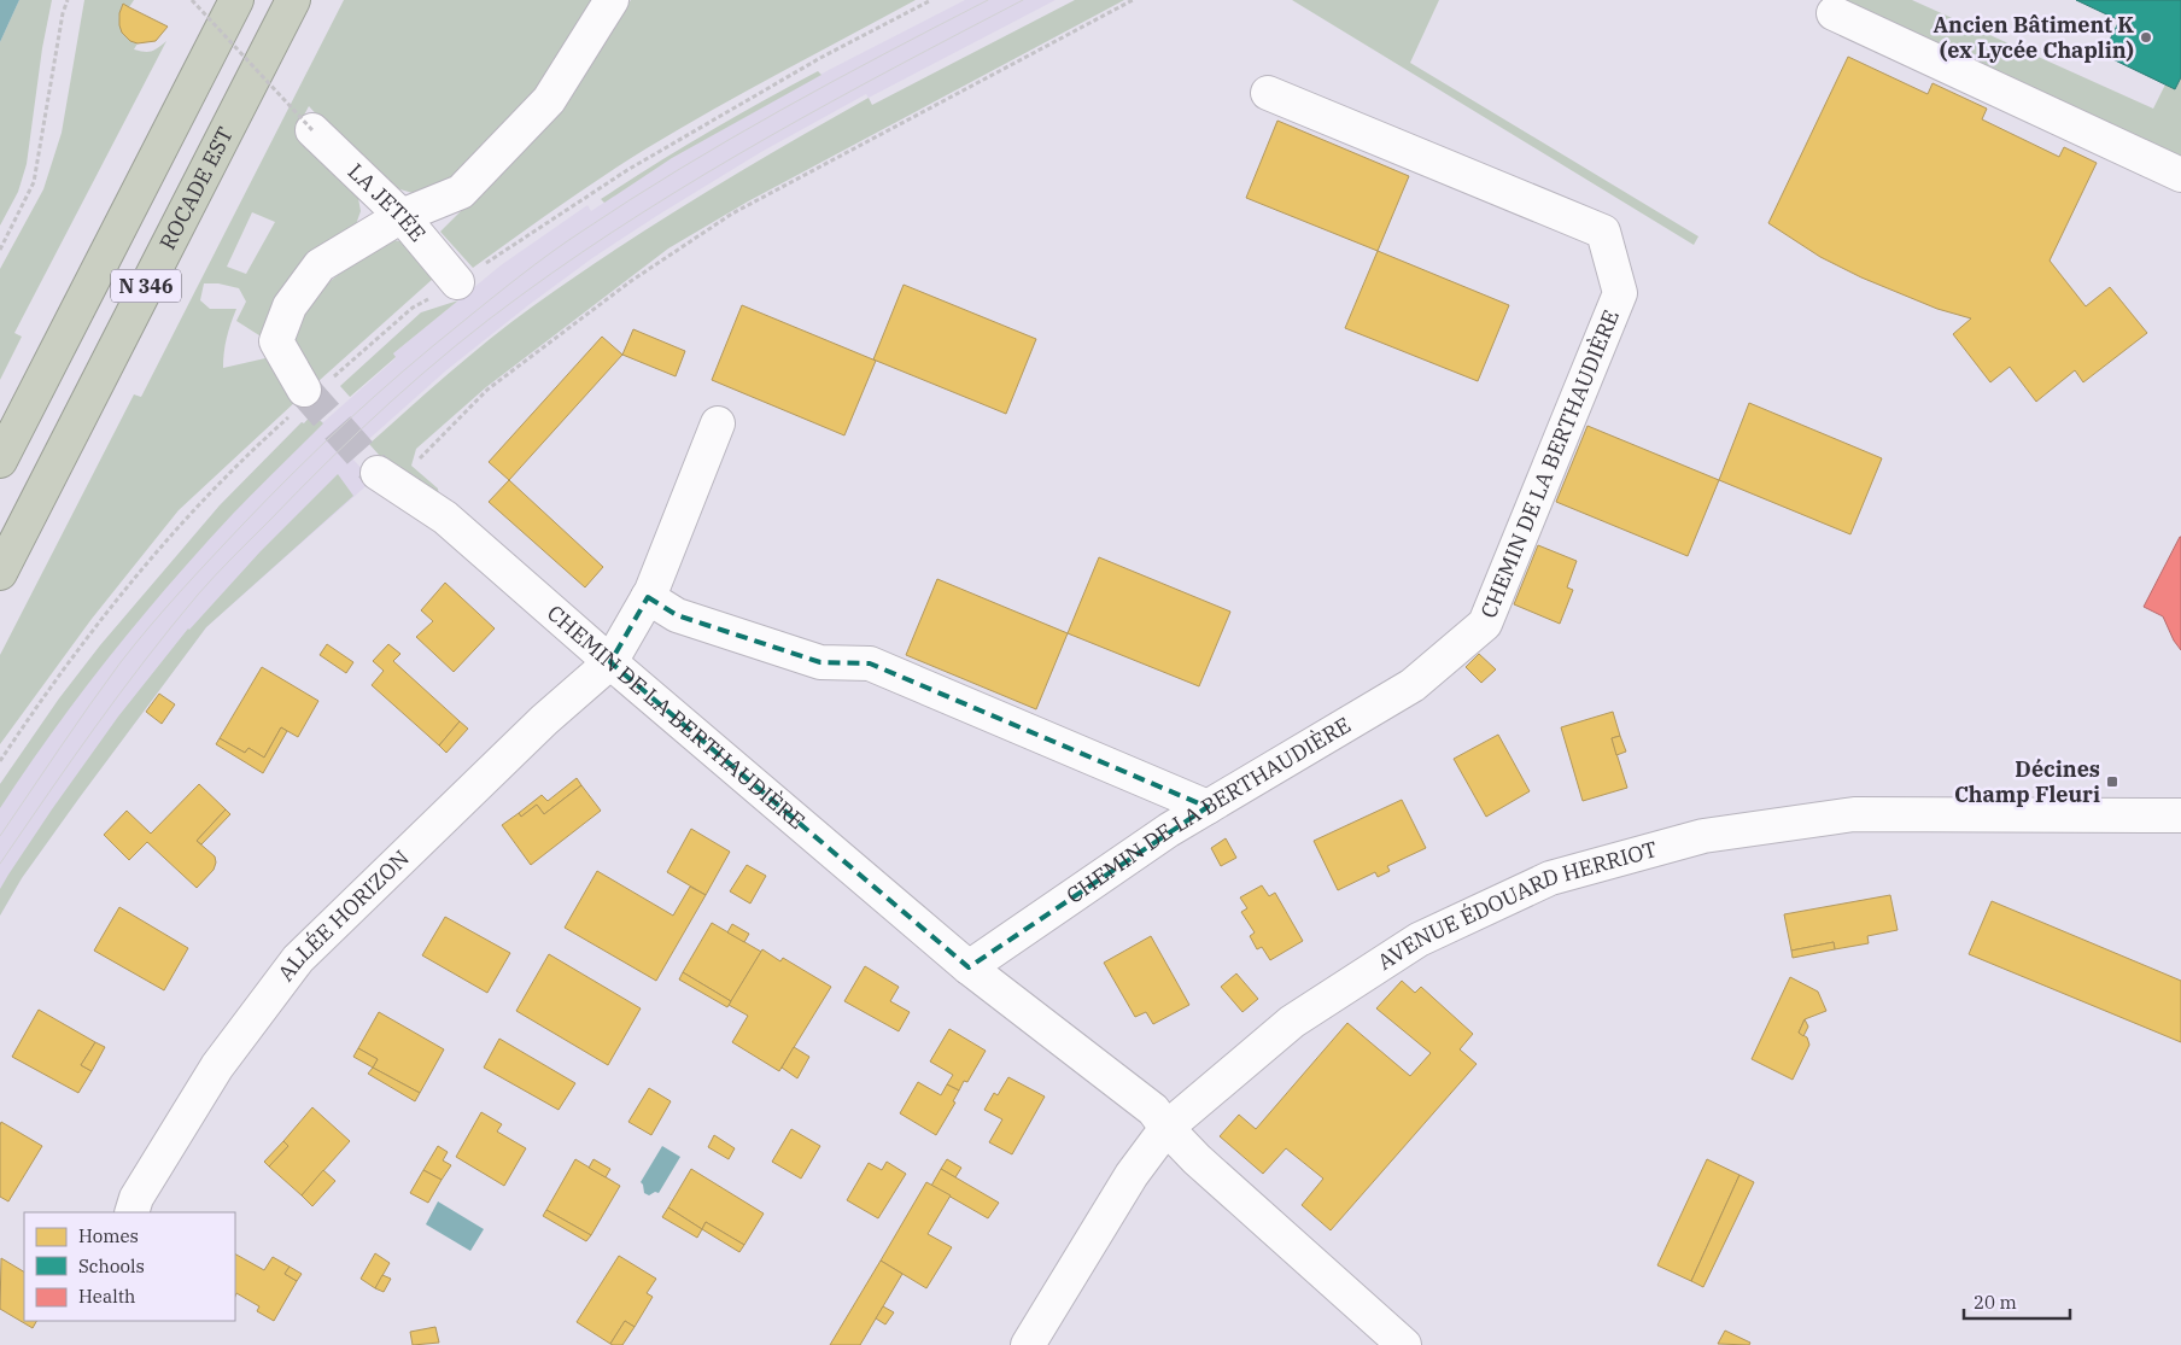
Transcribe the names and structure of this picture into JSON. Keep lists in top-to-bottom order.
{
  "streets": {
    "highway": ["ROCADE EST", "N 346"],
    "street": [
      "LA JETÉE",
      "CHEMIN DE LA BERTHAUDIÈRE",
      "AVENUE ÉDOUARD HERRIOT",
      "ALLÉE HORIZON"
    ]
  },
  "crossings": [
    ["CHEMIN DE LA BERTHAUDIÈRE", "AVENUE ÉDOUARD HERRIOT"],
    ["CHEMIN DE LA BERTHAUDIÈRE", "ALLÉE HORIZON"]
  ],
  "places": {
    "other": ["Ancien Bâtiment K (ex Lycée Chaplin)"],
    "transit": ["Décines Champ Fleuri"]
  },
  "legend": ["Homes", "Schools", "Health"],
  "scale_bar": "20 m"
}
